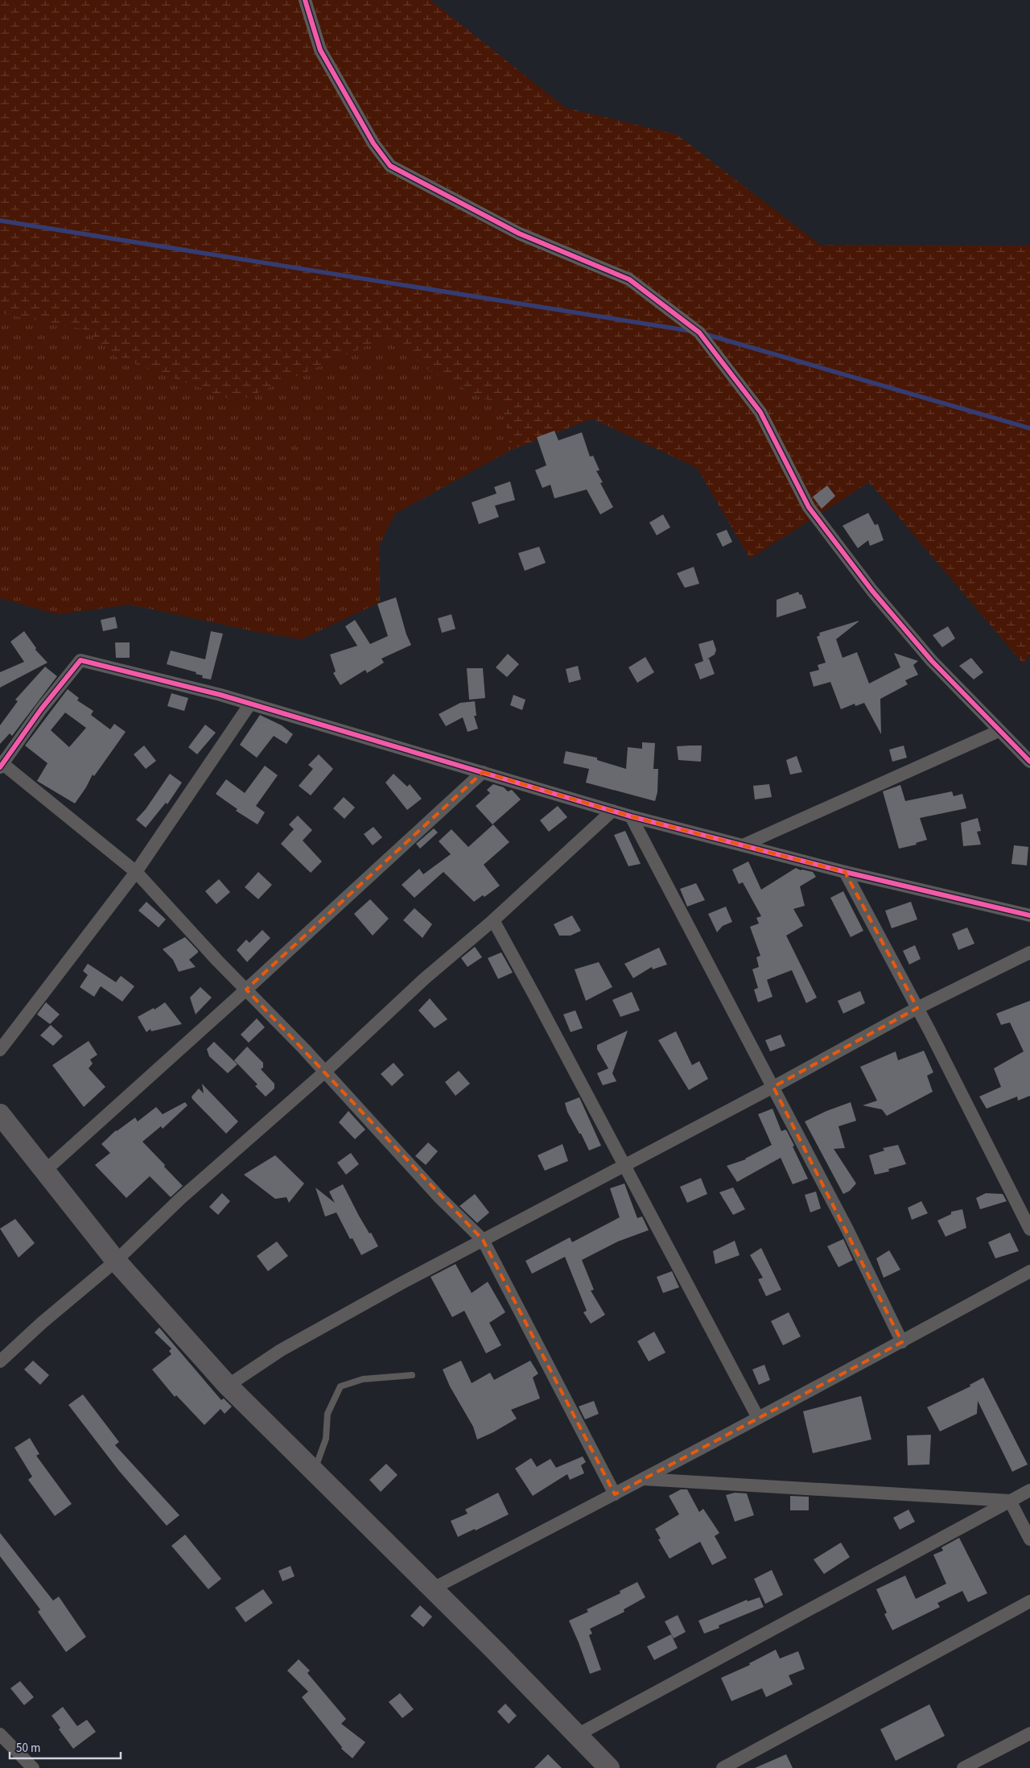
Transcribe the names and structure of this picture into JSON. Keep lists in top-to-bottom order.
{
  "scale_bar": "50 m"
}
